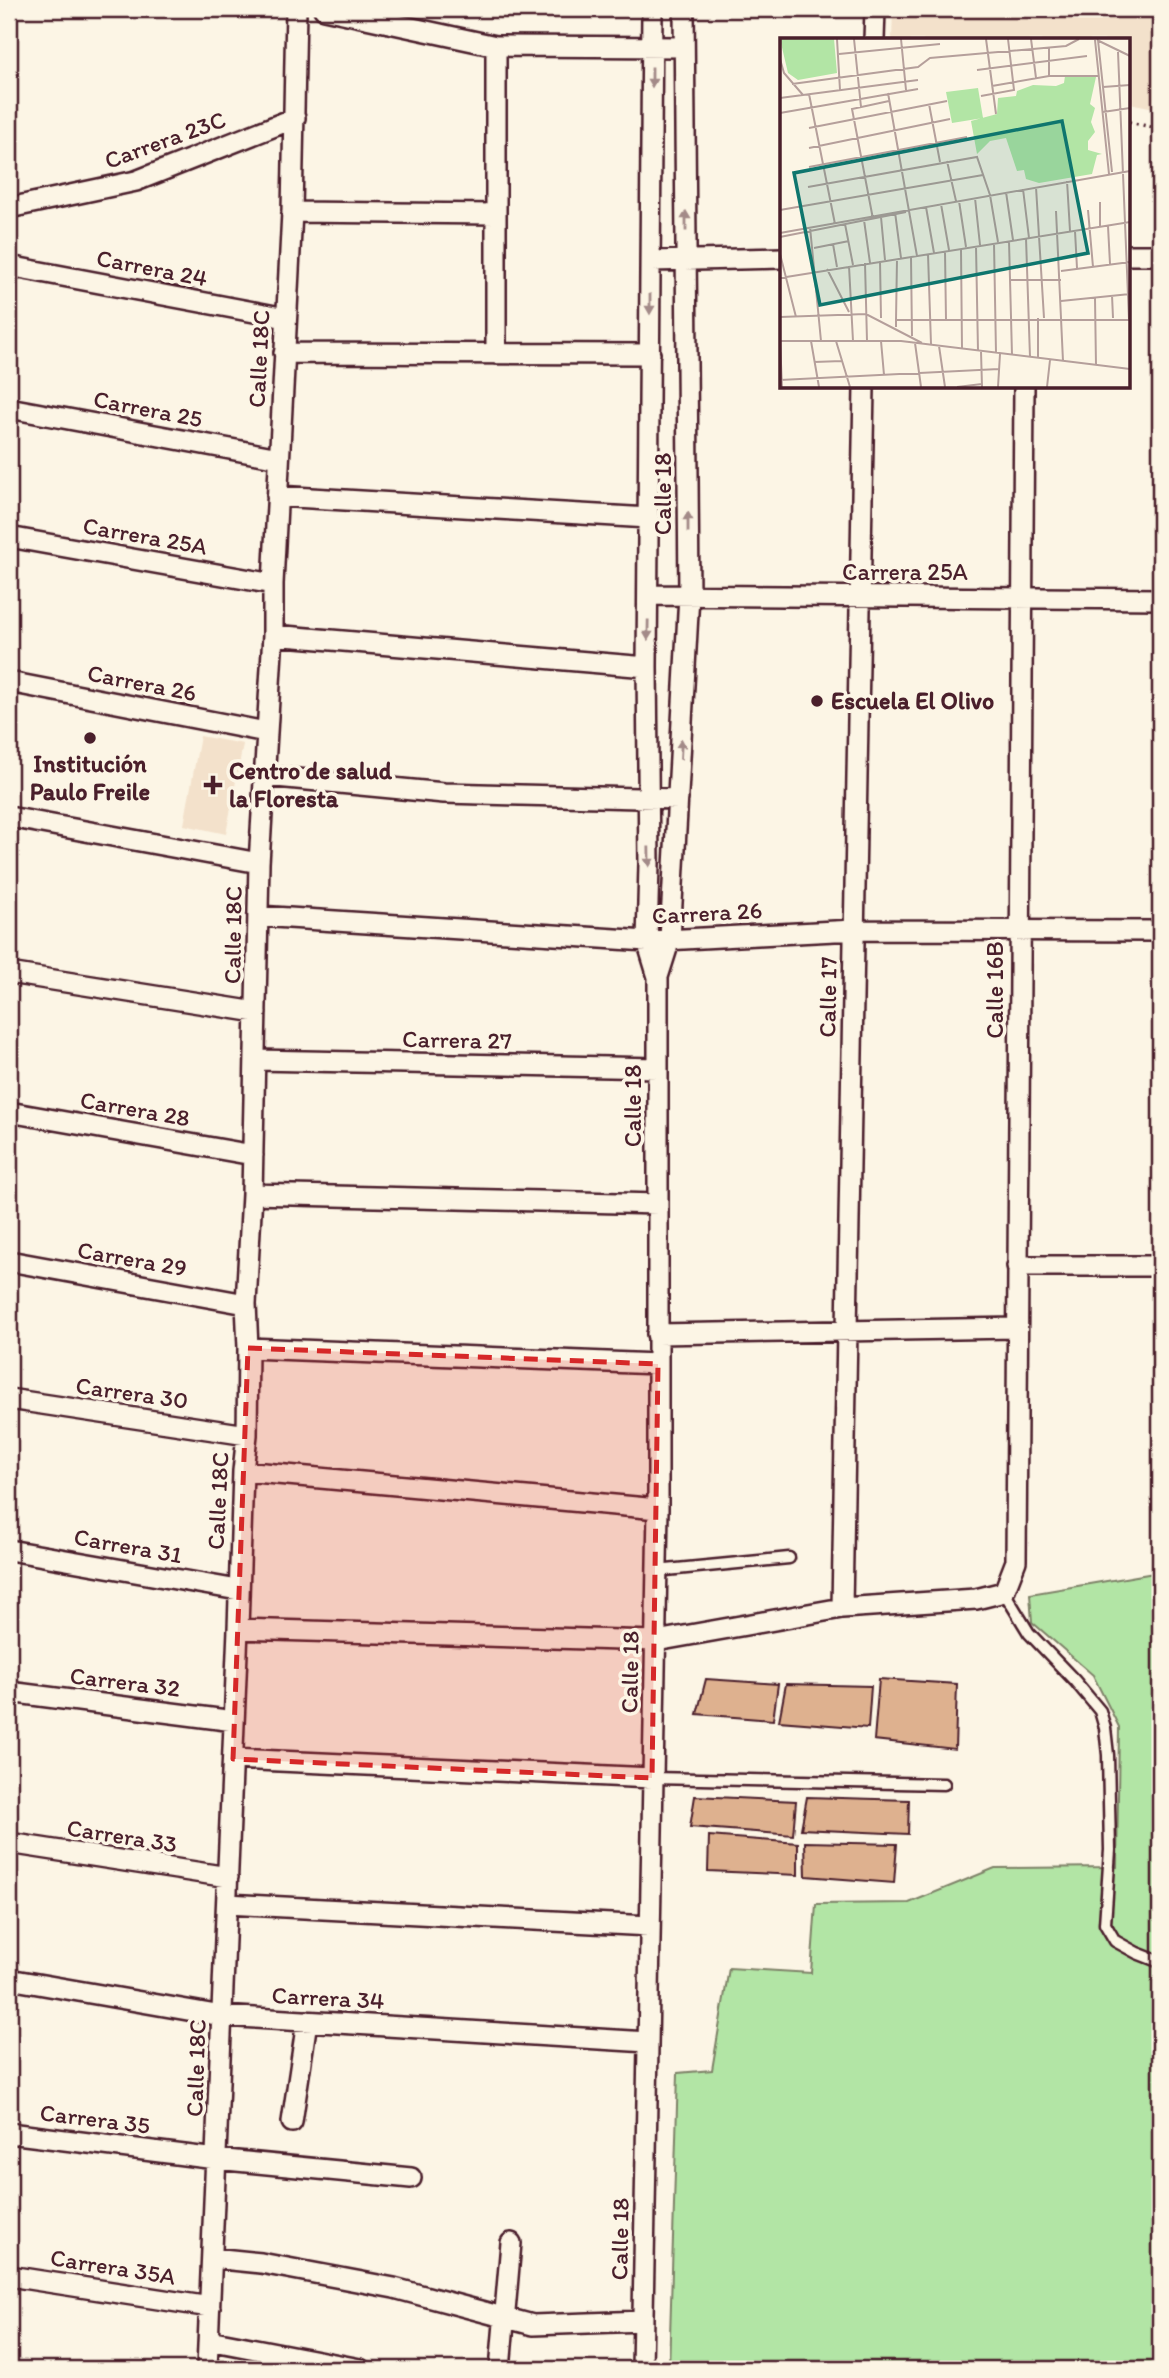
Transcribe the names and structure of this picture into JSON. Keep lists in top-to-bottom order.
{
  "streets": {
    "street": [
      "Carrera 23C",
      "Carrera 24",
      "Calle 18C",
      "Carrera 25",
      "Calle 18",
      "Carrera 25A",
      "Carrera 26",
      "Calle 16B",
      "Calle 17",
      "Carrera 27",
      "Carrera 28",
      "Carrera 29",
      "Carrera 30",
      "Carrera 31",
      "Carrera 32",
      "Carrera 33",
      "Carrera 34",
      "Carrera 35",
      "Carrera 35A"
    ]
  },
  "crossings": [
    ["Carrera 23C", "Calle 18C"],
    ["Carrera 24", "Calle 18C"],
    ["Calle 18C", "Carrera 25"],
    ["Calle 18C", "Calle 18"],
    ["Calle 18C", "Carrera 25A"],
    ["Calle 18C", "Carrera 26"],
    ["Calle 18C", "Carrera 27"],
    ["Calle 18C", "Carrera 28"],
    ["Calle 18C", "Carrera 29"],
    ["Calle 18C", "Carrera 30"],
    ["Calle 18C", "Carrera 31"],
    ["Calle 18C", "Carrera 32"],
    ["Calle 18C", "Carrera 33"],
    ["Calle 18C", "Carrera 34"],
    ["Calle 18C", "Carrera 35"],
    ["Calle 18C", "Carrera 35A"],
    ["Calle 18", "Carrera 25A"],
    ["Calle 18", "Carrera 26"],
    ["Calle 18", "Carrera 27"],
    ["Calle 18", "Carrera 34"],
    ["Carrera 25A", "Calle 16B"],
    ["Carrera 25A", "Calle 17"],
    ["Carrera 26", "Calle 16B"],
    ["Carrera 26", "Calle 17"]
  ],
  "places": {
    "other": ["Escuela El Olivo", "Institución Paulo Freile"],
    "health": ["Centro de salud la Floresta"]
  }
}
